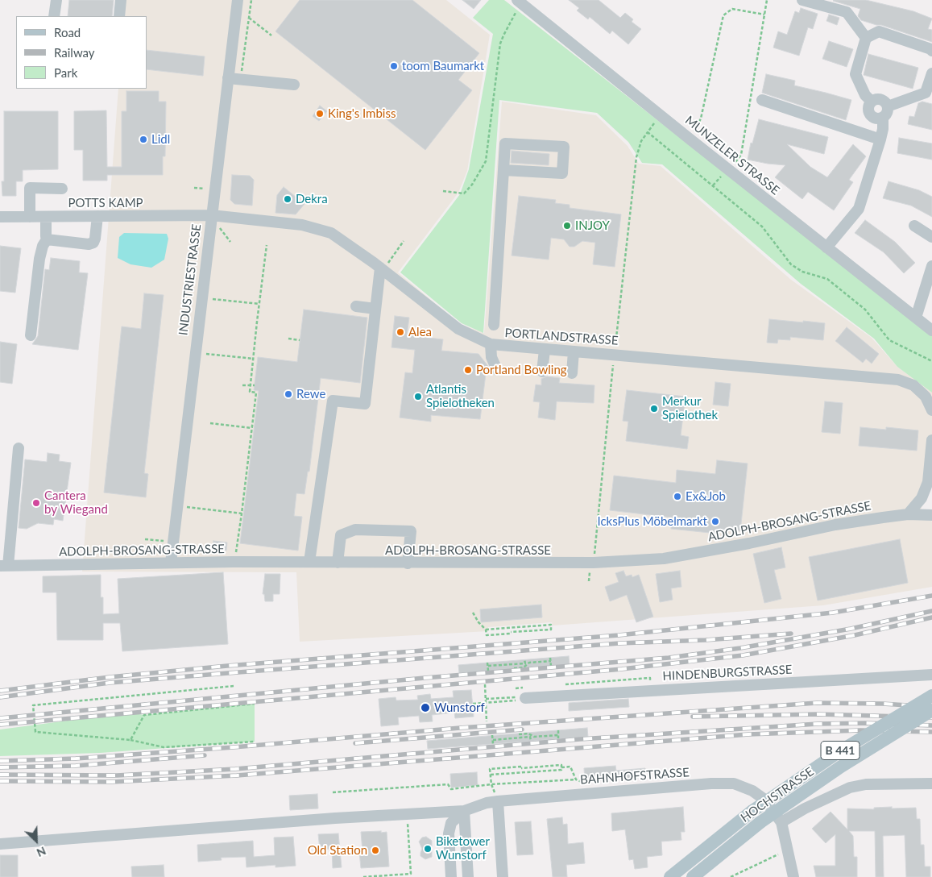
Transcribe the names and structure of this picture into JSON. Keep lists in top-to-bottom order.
{
  "streets": {
    "main road": ["B 441", "HOCHSTRASSE"],
    "street": [
      "MUNZELER STRASSE",
      "POTTS KAMP",
      "INDUSTRIESTRASSE",
      "PORTLANDSTRASSE",
      "ADOLPH-BROSANG-STRASSE",
      "HINDENBURGSTRASSE",
      "BAHNHOFSTRASSE"
    ]
  },
  "crossings": [
    ["POTTS KAMP", "INDUSTRIESTRASSE"],
    ["POTTS KAMP", "PORTLANDSTRASSE"],
    ["INDUSTRIESTRASSE", "PORTLANDSTRASSE"],
    ["INDUSTRIESTRASSE", "ADOLPH-BROSANG-STRASSE"]
  ],
  "places": [
    "toom Baumarkt",
    "King's Imbiss",
    "Lidl",
    "Dekra",
    "INJOY",
    "Alea",
    "Portland Bowling",
    "Rewe",
    "Atlantis Spielotheken",
    "Merkur Spielothek",
    "Ex&Job",
    "Cantera by Wiegand",
    "IcksPlus Möbelmarkt",
    "Wunstorf",
    "Biketower Wunstorf",
    "Old Station"
  ],
  "legend": ["Road", "Railway", "Park"],
  "north": "bottom right"
}
